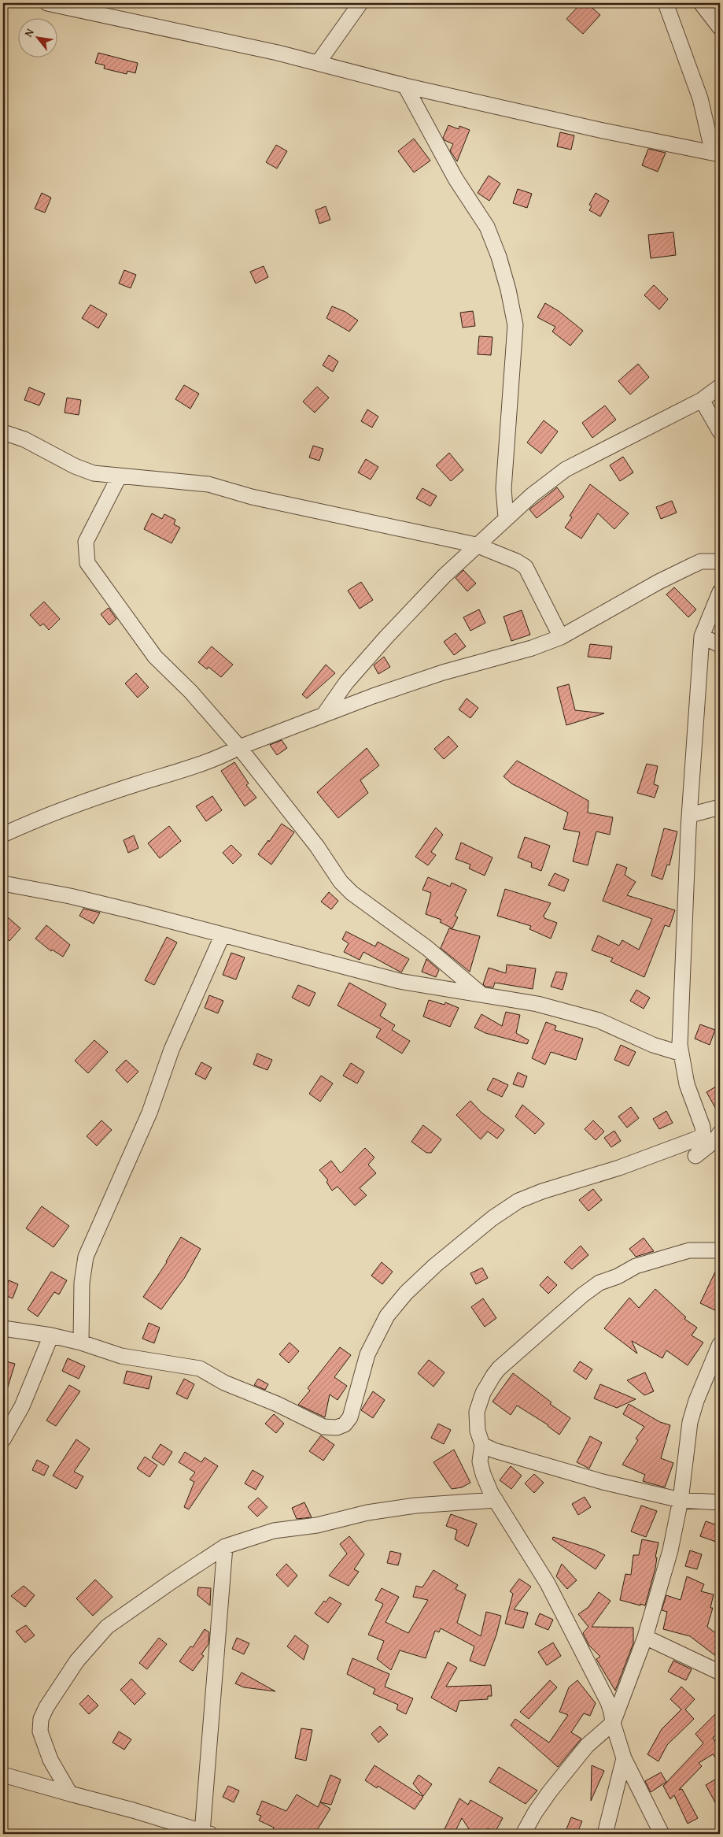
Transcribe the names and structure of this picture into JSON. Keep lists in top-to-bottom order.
{
  "north": "top left"
}
